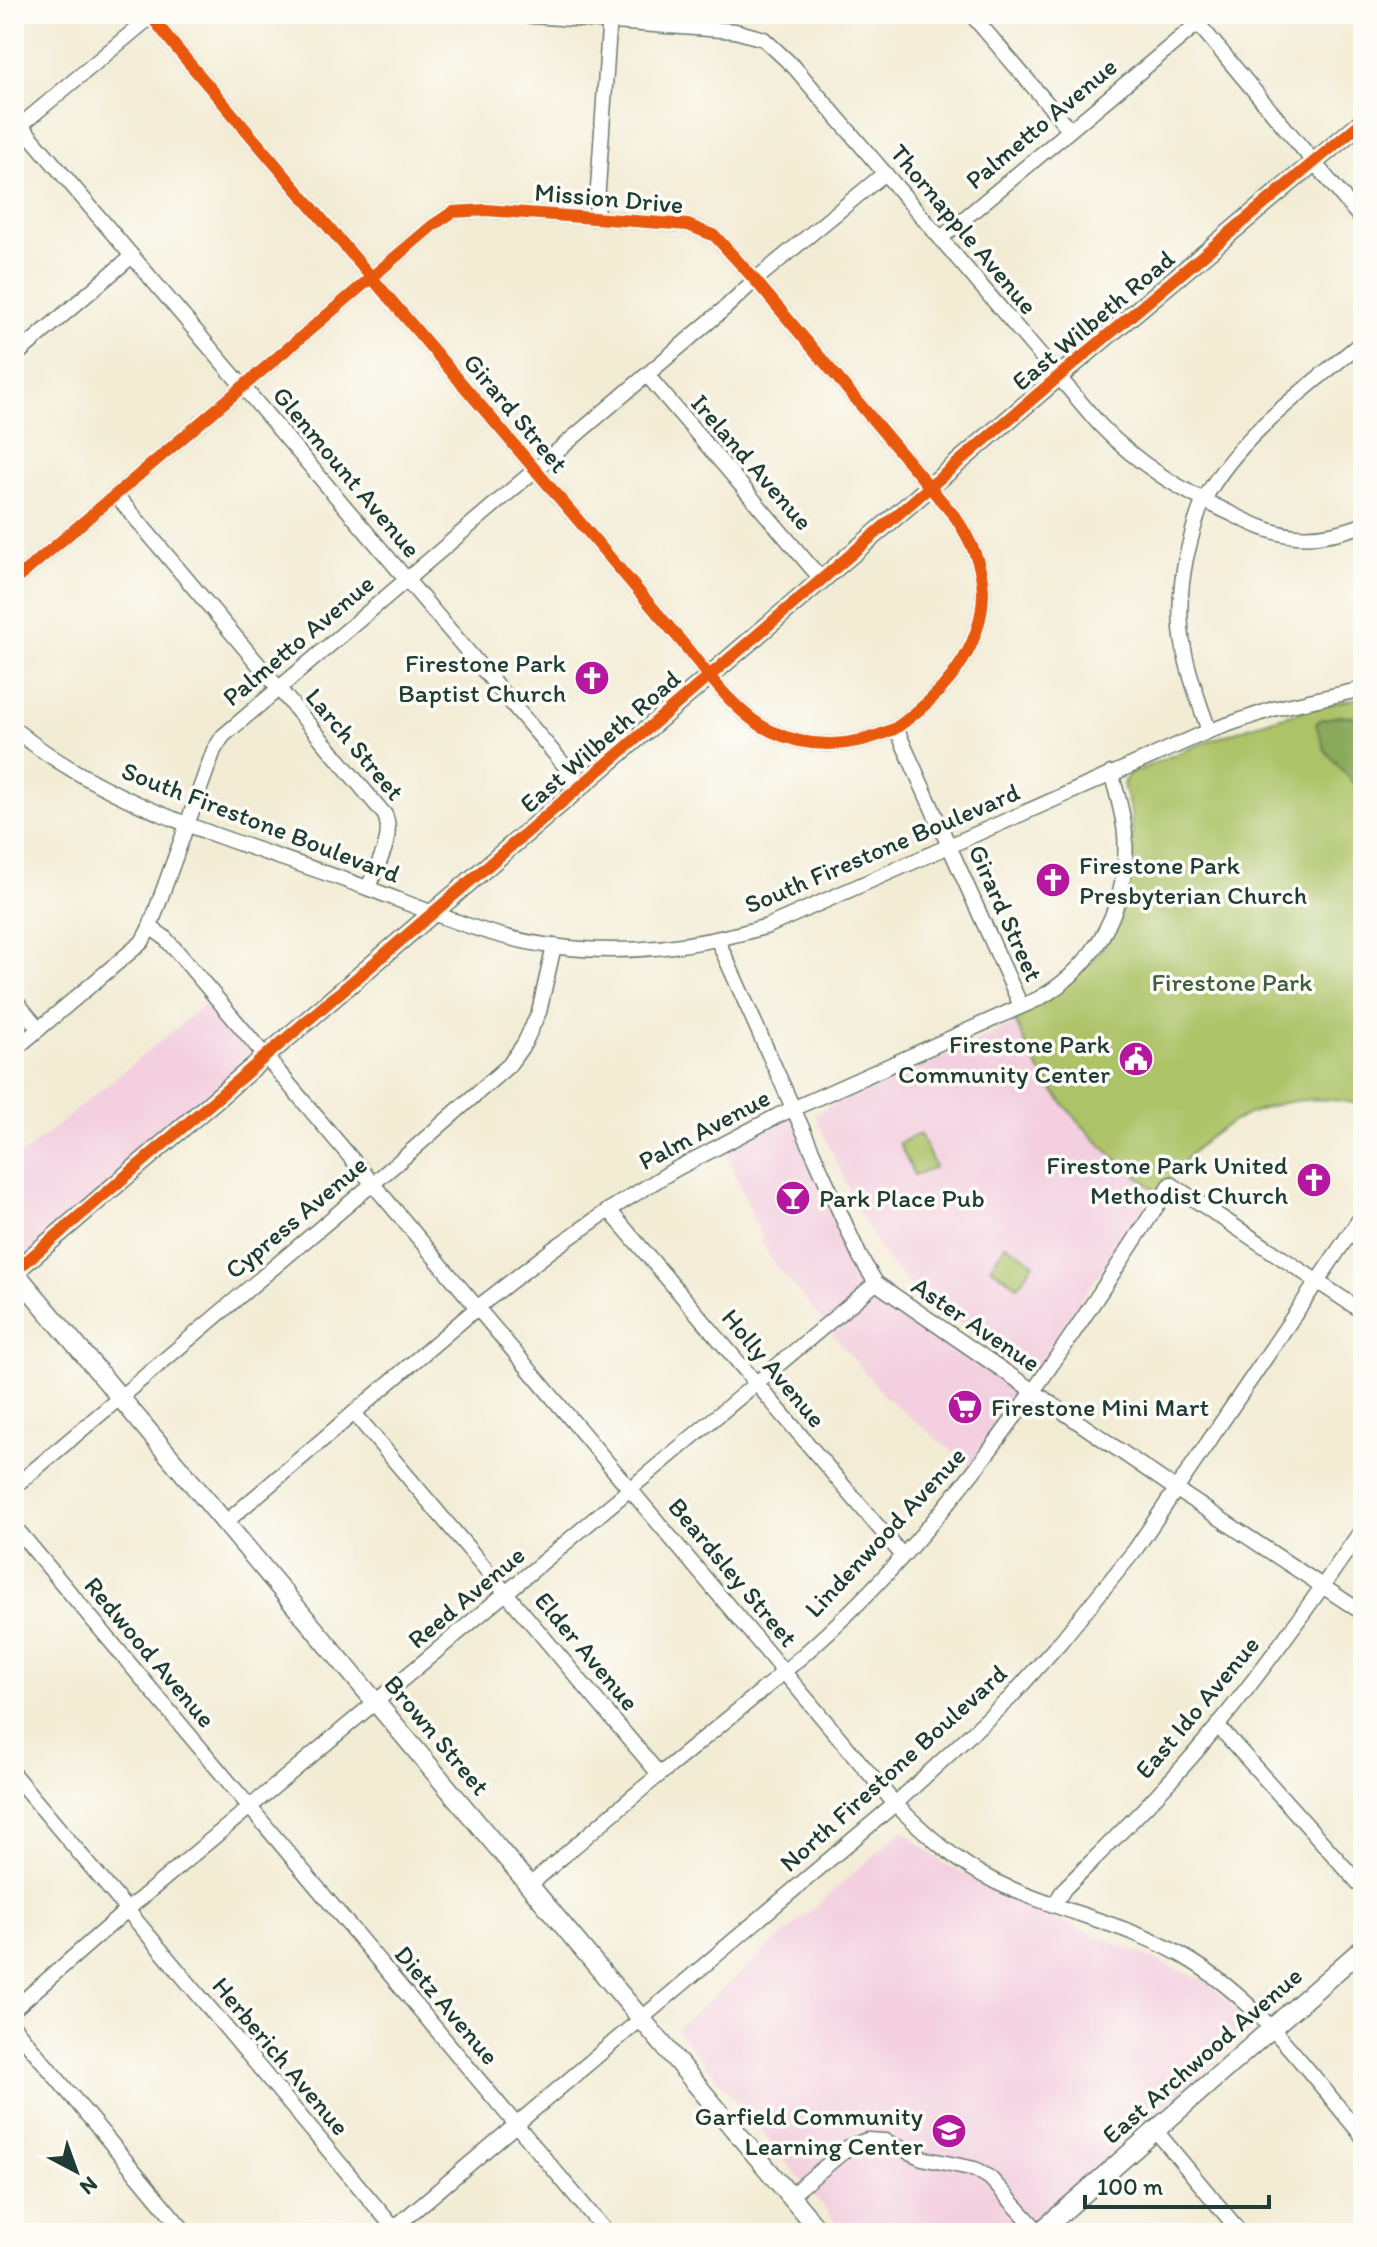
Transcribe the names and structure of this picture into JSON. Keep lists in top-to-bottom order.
{
  "streets": {
    "main road": ["East Wilbeth Road", "Brown Street", "East Archwood Avenue"],
    "street": [
      "Palmetto Avenue",
      "Mission Drive",
      "Thornapple Avenue",
      "Girard Street",
      "Ireland Avenue",
      "Glenmount Avenue",
      "Larch Street",
      "South Firestone Boulevard",
      "Palm Avenue",
      "Cypress Avenue",
      "Aster Avenue",
      "Holly Avenue",
      "Lindenwood Avenue",
      "Beardsley Street",
      "Reed Avenue",
      "Elder Avenue",
      "Redwood Avenue",
      "East Ido Avenue",
      "North Firestone Boulevard",
      "Dietz Avenue",
      "Herberich Avenue"
    ]
  },
  "crossings": [
    ["Palmetto Avenue", "Mission Drive"],
    ["Palmetto Avenue", "Thornapple Avenue"],
    ["Palmetto Avenue", "Girard Street"],
    ["Palmetto Avenue", "Ireland Avenue"],
    ["Palmetto Avenue", "Glenmount Avenue"],
    ["Palmetto Avenue", "Larch Street"],
    ["Palmetto Avenue", "South Firestone Boulevard"],
    ["Palmetto Avenue", "Beardsley Street"],
    ["Mission Drive", "East Wilbeth Road"],
    ["Mission Drive", "Girard Street"],
    ["Mission Drive", "Glenmount Avenue"],
    ["Mission Drive", "Larch Street"],
    ["Thornapple Avenue", "East Wilbeth Road"],
    ["East Wilbeth Road", "Girard Street"],
    ["East Wilbeth Road", "Ireland Avenue"],
    ["East Wilbeth Road", "Glenmount Avenue"],
    ["East Wilbeth Road", "South Firestone Boulevard"],
    ["East Wilbeth Road", "Beardsley Street"],
    ["East Wilbeth Road", "Brown Street"],
    ["Girard Street", "South Firestone Boulevard"],
    ["Girard Street", "Palm Avenue"],
    ["Larch Street", "South Firestone Boulevard"],
    ["South Firestone Boulevard", "Palm Avenue"],
    ["South Firestone Boulevard", "Cypress Avenue"],
    ["South Firestone Boulevard", "Aster Avenue"],
    ["Palm Avenue", "Aster Avenue"],
    ["Palm Avenue", "Holly Avenue"],
    ["Palm Avenue", "Beardsley Street"],
    ["Palm Avenue", "Elder Avenue"],
    ["Palm Avenue", "Brown Street"],
    ["Cypress Avenue", "Beardsley Street"],
    ["Cypress Avenue", "Brown Street"],
    ["Aster Avenue", "Lindenwood Avenue"],
    ["Aster Avenue", "Reed Avenue"],
    ["Aster Avenue", "East Ido Avenue"],
    ["Aster Avenue", "North Firestone Boulevard"],
    ["Holly Avenue", "Lindenwood Avenue"],
    ["Holly Avenue", "Reed Avenue"],
    ["Lindenwood Avenue", "Beardsley Street"],
    ["Lindenwood Avenue", "Elder Avenue"],
    ["Lindenwood Avenue", "Brown Street"],
    ["Lindenwood Avenue", "North Firestone Boulevard"],
    ["Beardsley Street", "Reed Avenue"],
    ["Beardsley Street", "East Ido Avenue"],
    ["Beardsley Street", "North Firestone Boulevard"],
    ["Beardsley Street", "East Archwood Avenue"],
    ["Reed Avenue", "Elder Avenue"],
    ["Reed Avenue", "Redwood Avenue"],
    ["Reed Avenue", "Brown Street"],
    ["Reed Avenue", "Dietz Avenue"],
    ["Reed Avenue", "Herberich Avenue"],
    ["Redwood Avenue", "Dietz Avenue"],
    ["Brown Street", "North Firestone Boulevard"],
    ["North Firestone Boulevard", "Dietz Avenue"],
    ["North Firestone Boulevard", "Herberich Avenue"]
  ],
  "parks": ["Firestone Park"],
  "places": {
    "church": ["Firestone Park Baptist Church", "Firestone Park Presbyterian Church", "Firestone Park United Methodist Church"],
    "public building": ["Firestone Park Community Center"],
    "bar": ["Park Place Pub"],
    "supermarket": ["Firestone Mini Mart"],
    "school or university": ["Garfield Community Learning Center"]
  },
  "scale_bar": "100 m",
  "north": "bottom right"
}
